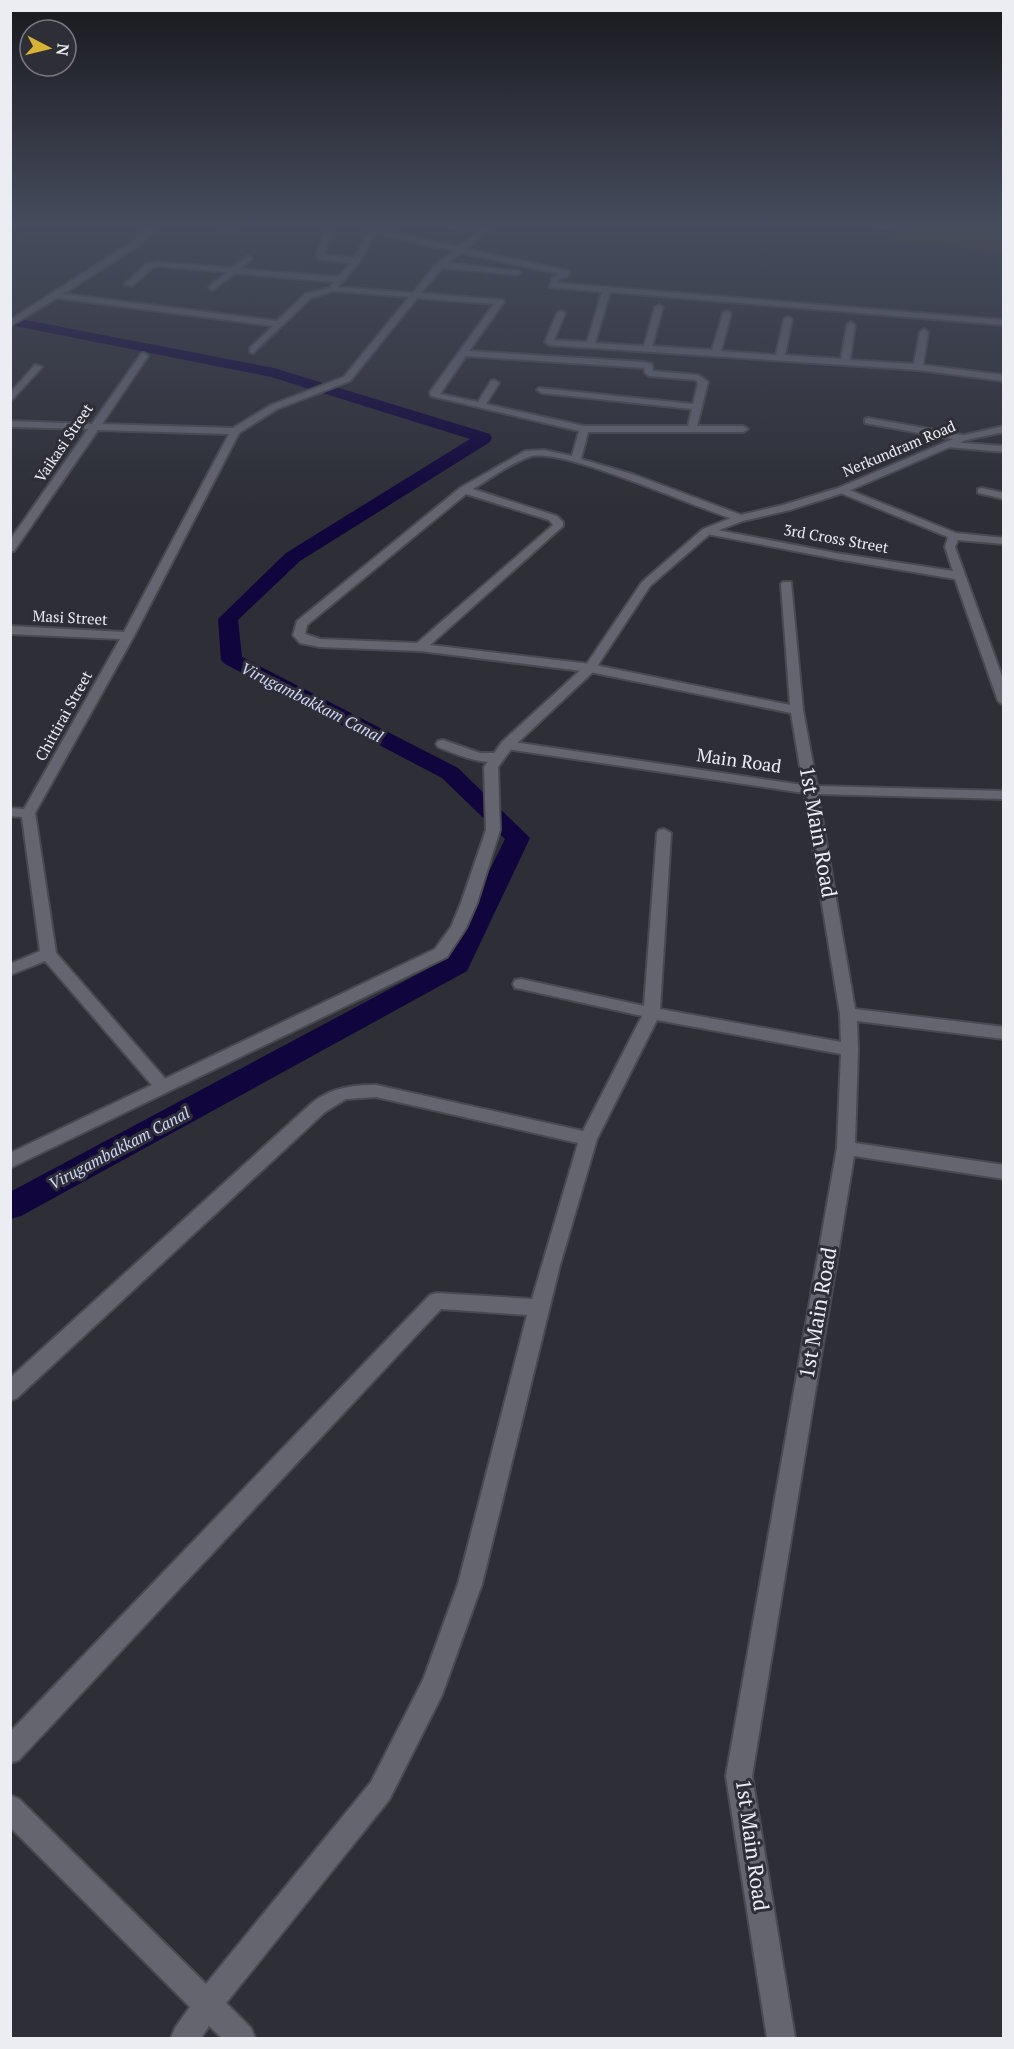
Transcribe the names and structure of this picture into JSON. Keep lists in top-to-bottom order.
{
  "streets": {
    "street": [
      "Vaikasi Street",
      "Nerkundram Road",
      "3rd Cross Street",
      "Masi Street",
      "Chittirai Street",
      "Main Road",
      "1st Main Road"
    ]
  },
  "crossings": [
    ["Nerkundram Road", "3rd Cross Street"],
    ["Nerkundram Road", "Main Road"],
    ["Masi Street", "Chittirai Street"],
    ["Main Road", "1st Main Road"]
  ],
  "water": ["Virugambakkam Canal"],
  "north": "right"
}
